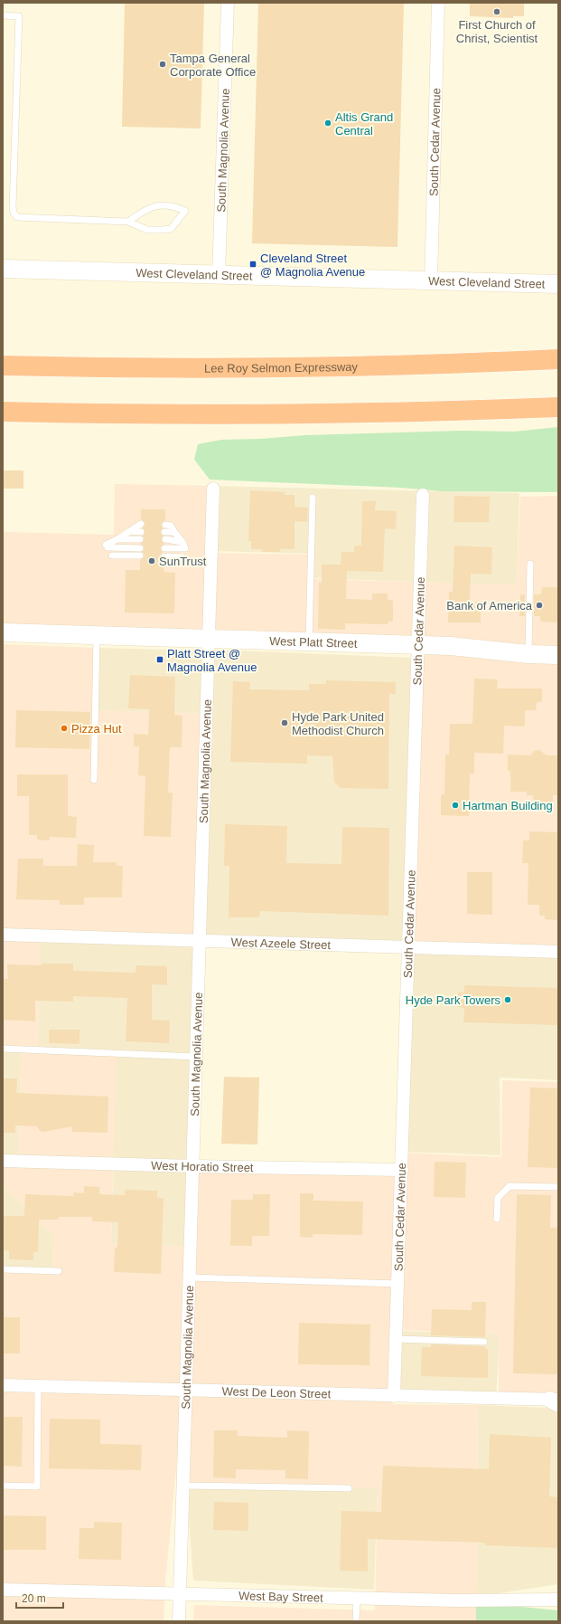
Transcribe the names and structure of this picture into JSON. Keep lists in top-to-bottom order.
{
  "streets": {
    "highway": ["Lee Roy Selmon Expressway"],
    "main road": ["West Cleveland Street", "West Platt Street"],
    "street": [
      "South Cedar Avenue",
      "South Magnolia Avenue",
      "West Azeele Street",
      "West Horatio Street",
      "West De Leon Street",
      "West Bay Street"
    ]
  },
  "crossings": [
    ["South Cedar Avenue", "West Cleveland Street"],
    ["South Cedar Avenue", "West Platt Street"],
    ["South Cedar Avenue", "West Azeele Street"],
    ["South Cedar Avenue", "West Horatio Street"],
    ["South Cedar Avenue", "West De Leon Street"],
    ["South Magnolia Avenue", "West Cleveland Street"],
    ["South Magnolia Avenue", "West Platt Street"],
    ["South Magnolia Avenue", "West Azeele Street"],
    ["South Magnolia Avenue", "West Horatio Street"],
    ["South Magnolia Avenue", "West De Leon Street"],
    ["South Magnolia Avenue", "West Bay Street"]
  ],
  "places": {
    "other": [
      "First Church of Christ, Scientist",
      "Tampa General Corporate Office",
      "Altis Grand Central",
      "SunTrust",
      "Bank of America",
      "Hyde Park United Methodist Church",
      "Pizza Hut",
      "Hartman Building",
      "Hyde Park Towers"
    ],
    "transit": ["Cleveland Street @ Magnolia Avenue", "Platt Street @ Magnolia Avenue"]
  },
  "scale_bar": "20 m"
}
